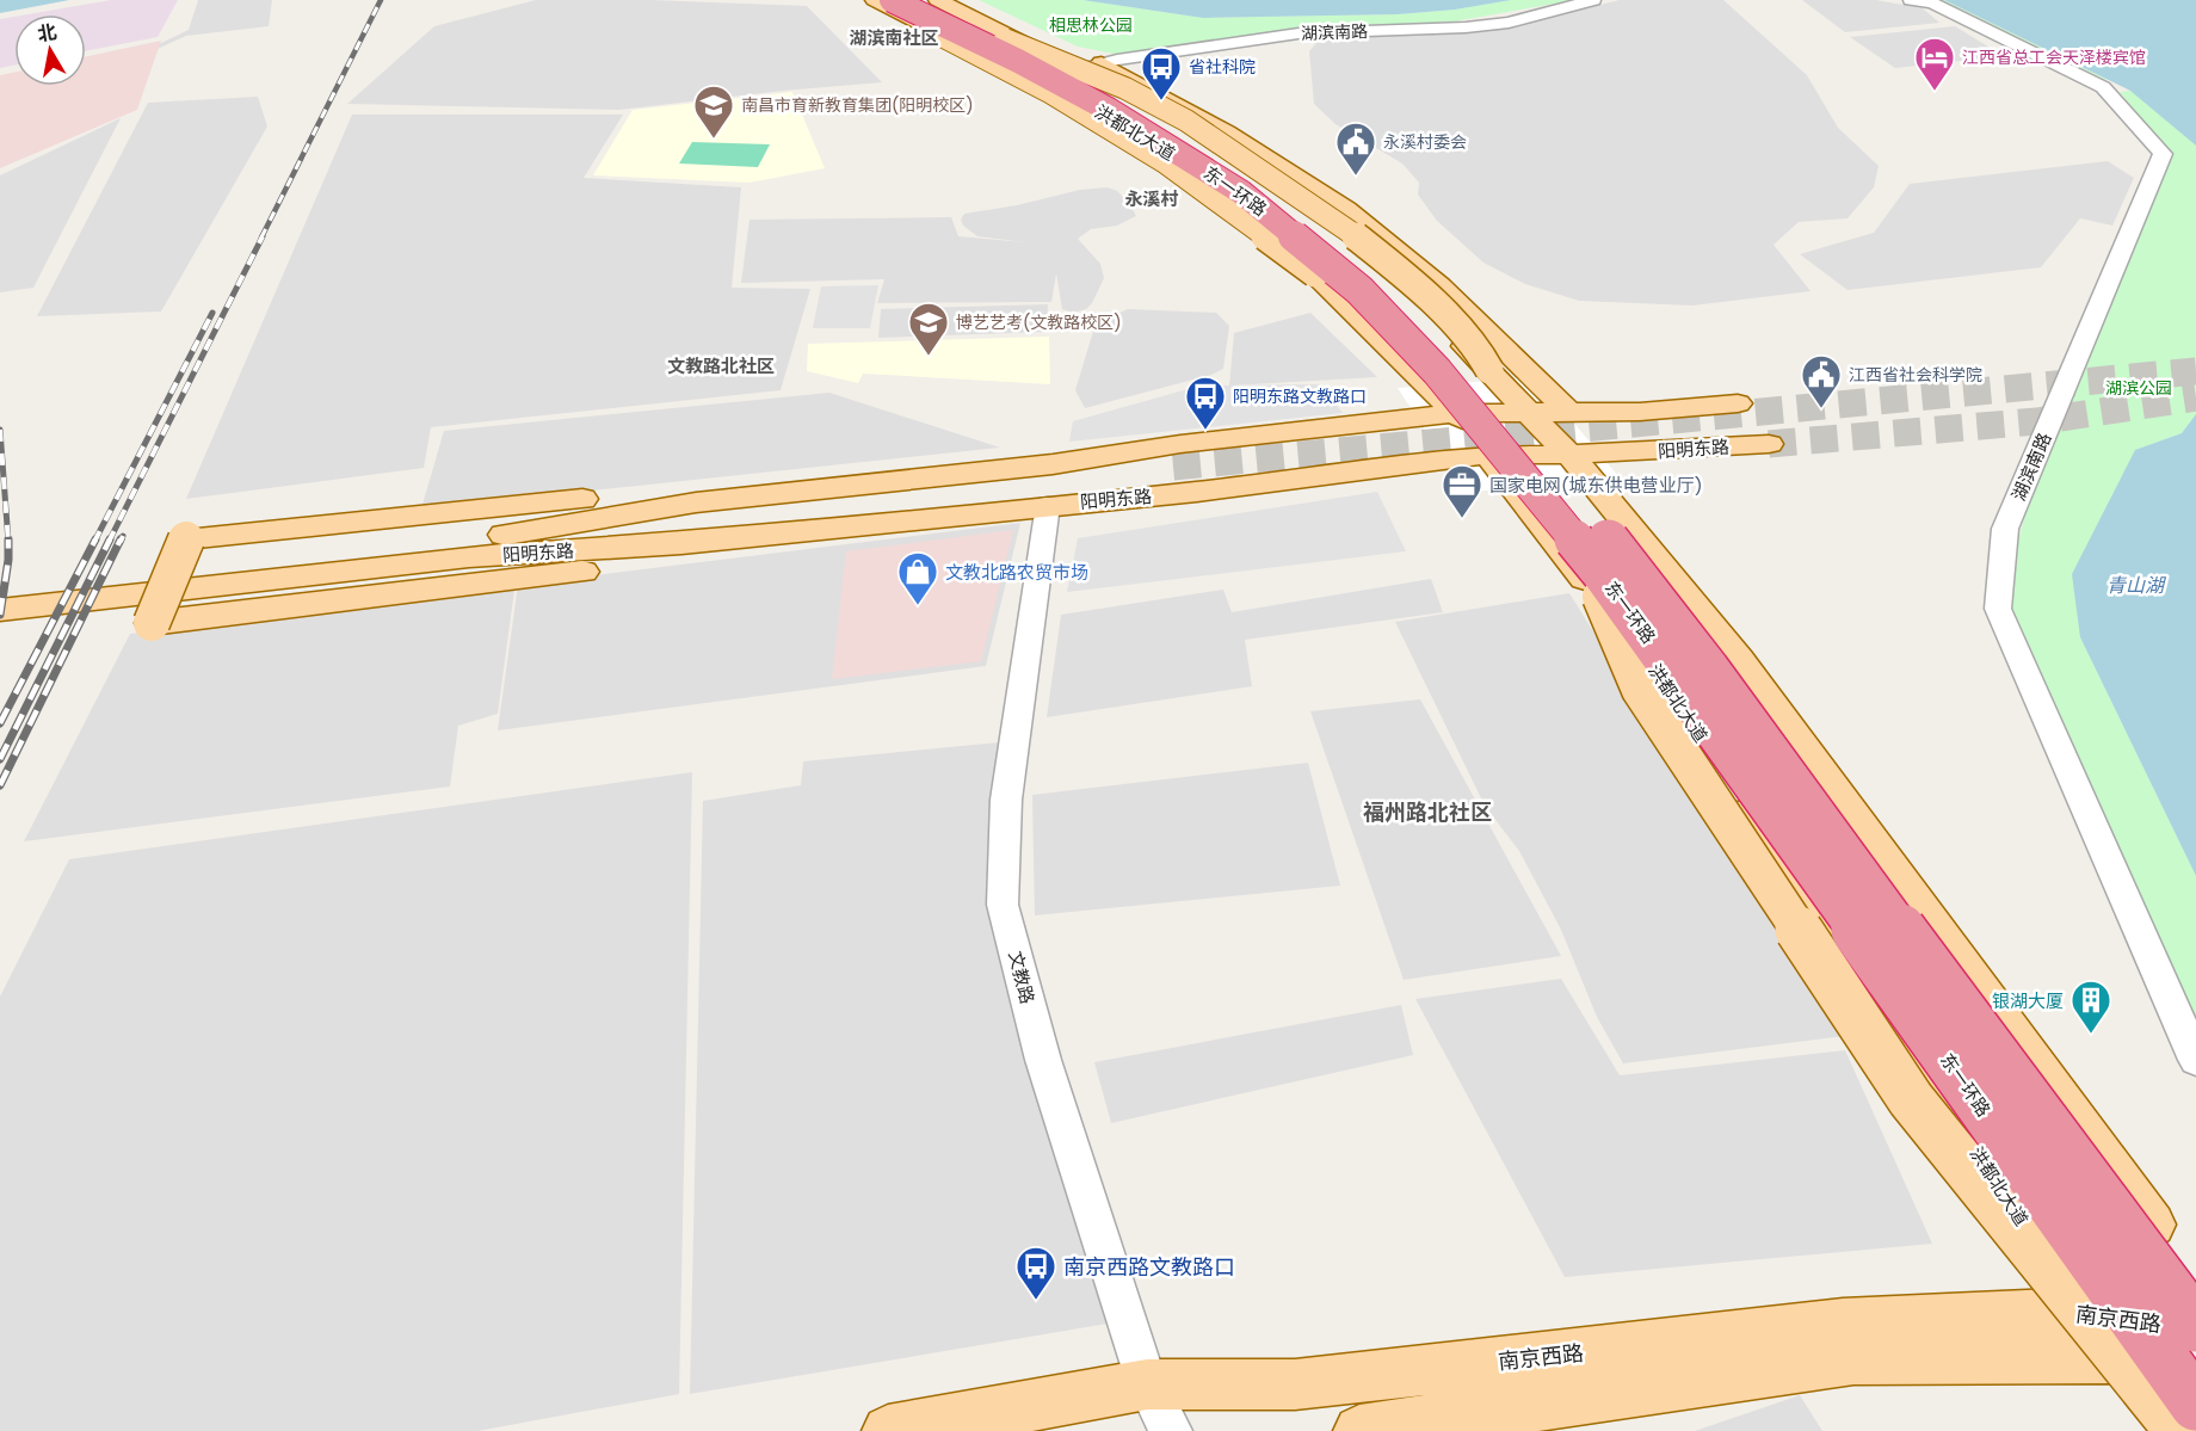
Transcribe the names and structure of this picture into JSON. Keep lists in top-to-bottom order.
{
  "streets": {
    "highway": ["东一环路"],
    "main road": ["洪都北大道", "阳明东路", "南京西路"],
    "street": ["湖滨南路", "文教路"]
  },
  "crossings": [
    ["湖滨南路", "洪都北大道"],
    ["洪都北大道", "阳明东路"],
    ["洪都北大道", "南京西路"],
    ["东一环路", "南京西路"],
    ["阳明东路", "文教路"],
    ["文教路", "南京西路"]
  ],
  "districts": [
    "湖滨南社区",
    "永溪村",
    "文教路北社区",
    "福州路北社区"
  ],
  "water": ["青山湖"],
  "parks": ["相思林公园", "湖滨公园"],
  "places": {
    "hotel": ["江西省总工会天泽楼宾馆"],
    "bus stop": ["省社科院", "阳明东路文教路口", "南京西路文教路口"],
    "school or university": ["南昌市育新教育集团(阳明校区)", "博艺艺考(文教路校区)"],
    "public building": ["永溪村委会", "江西省社会科学院"],
    "office": ["国家电网(城东供电营业厅)"],
    "shop": ["文教北路农贸市场"],
    "building": ["银湖大厦"]
  },
  "north": "top"
}
